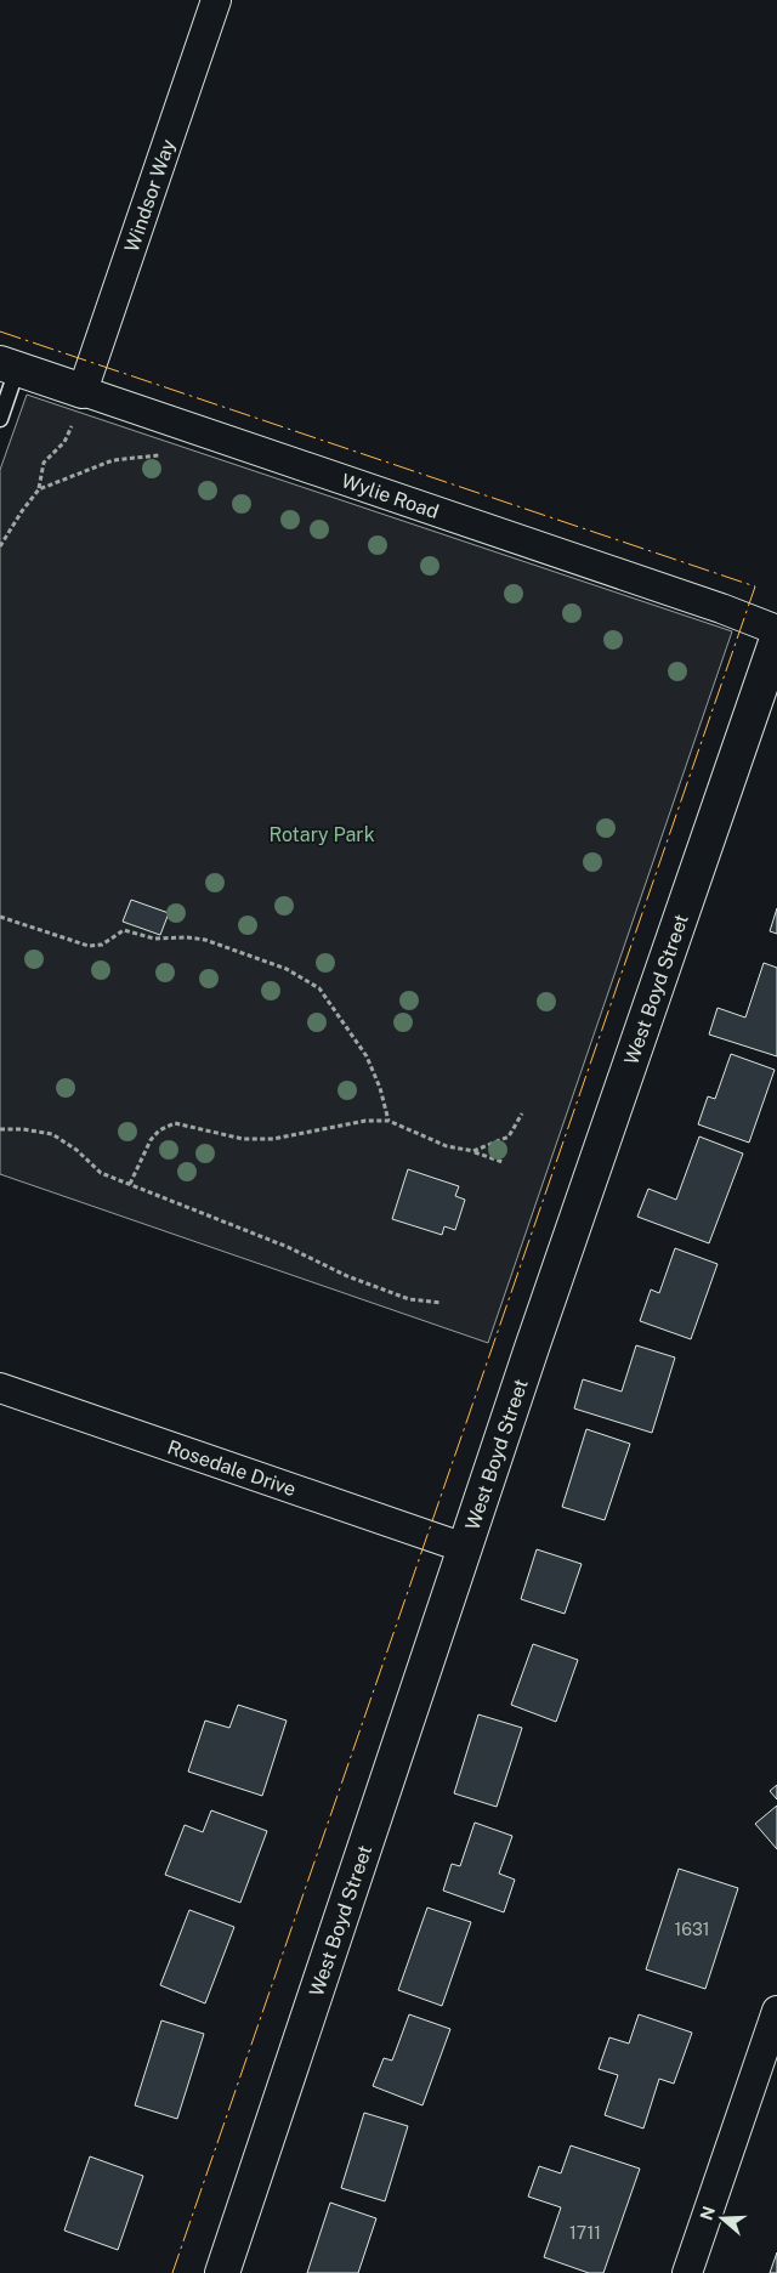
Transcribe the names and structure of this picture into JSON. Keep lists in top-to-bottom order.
{
  "streets": {
    "street": [
      "Windsor Way",
      "Wylie Road",
      "West Boyd Street",
      "Rosedale Drive"
    ]
  },
  "crossings": [
    ["Windsor Way", "Wylie Road"],
    ["West Boyd Street", "Rosedale Drive"]
  ],
  "parks": ["Rotary Park"],
  "house_numbers": ["1631", "1711"],
  "north": "left"
}
